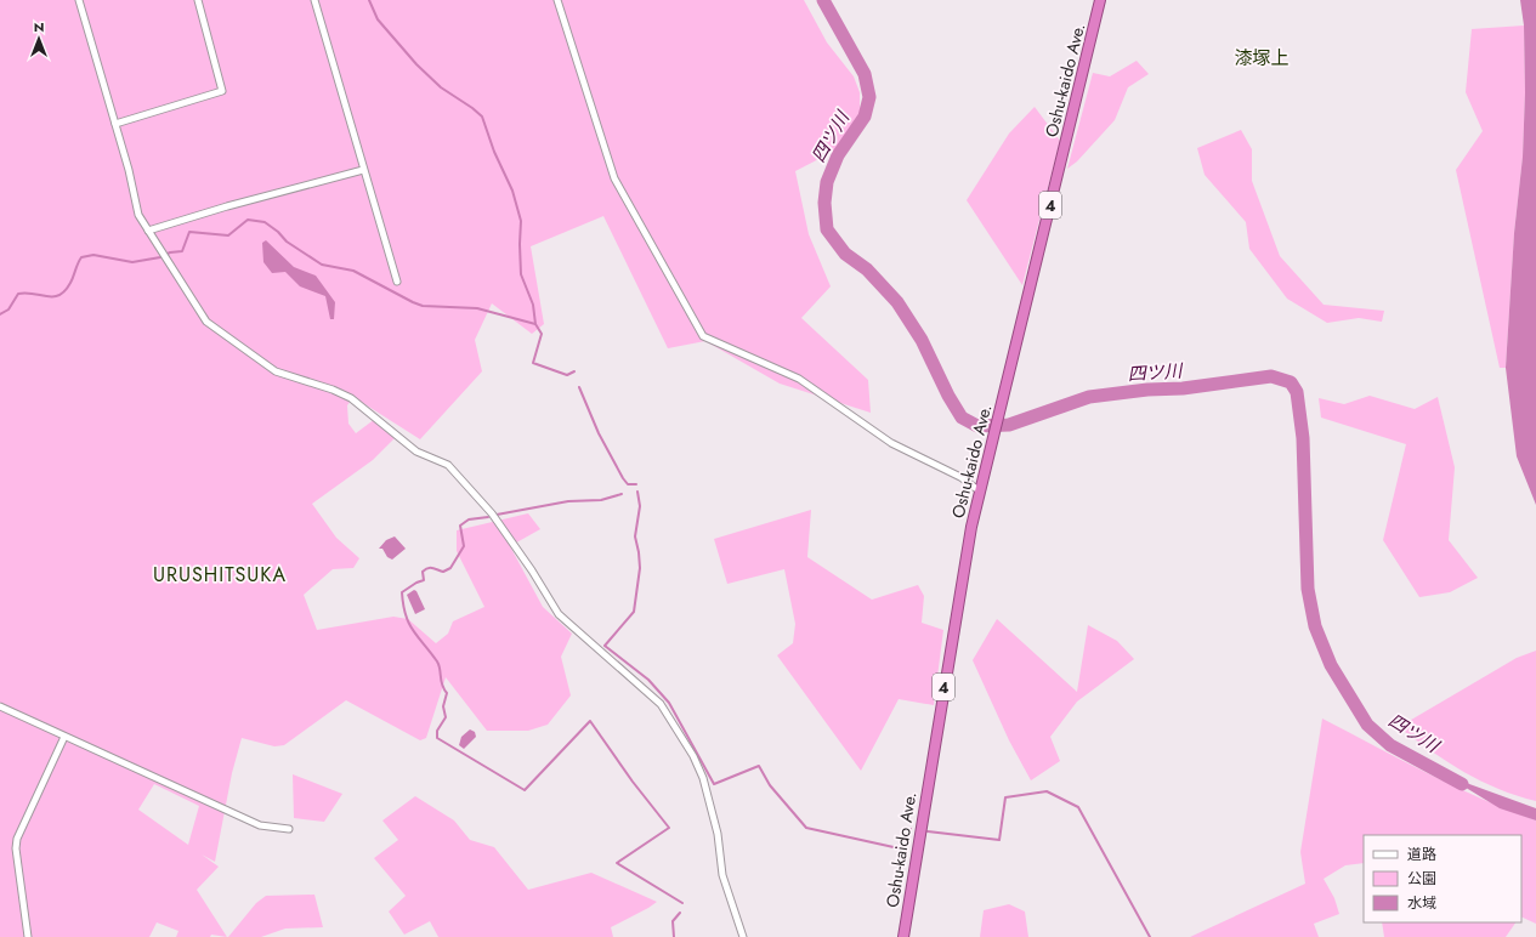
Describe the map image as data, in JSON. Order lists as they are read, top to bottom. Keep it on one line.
{"streets":{"highway":["Oshu-kaido Ave.","4"]},"districts":["漆塚上","URUSHITSUKA"],"water":["四ツ川"],"legend":["道路","公園","水域"],"north":"top"}
